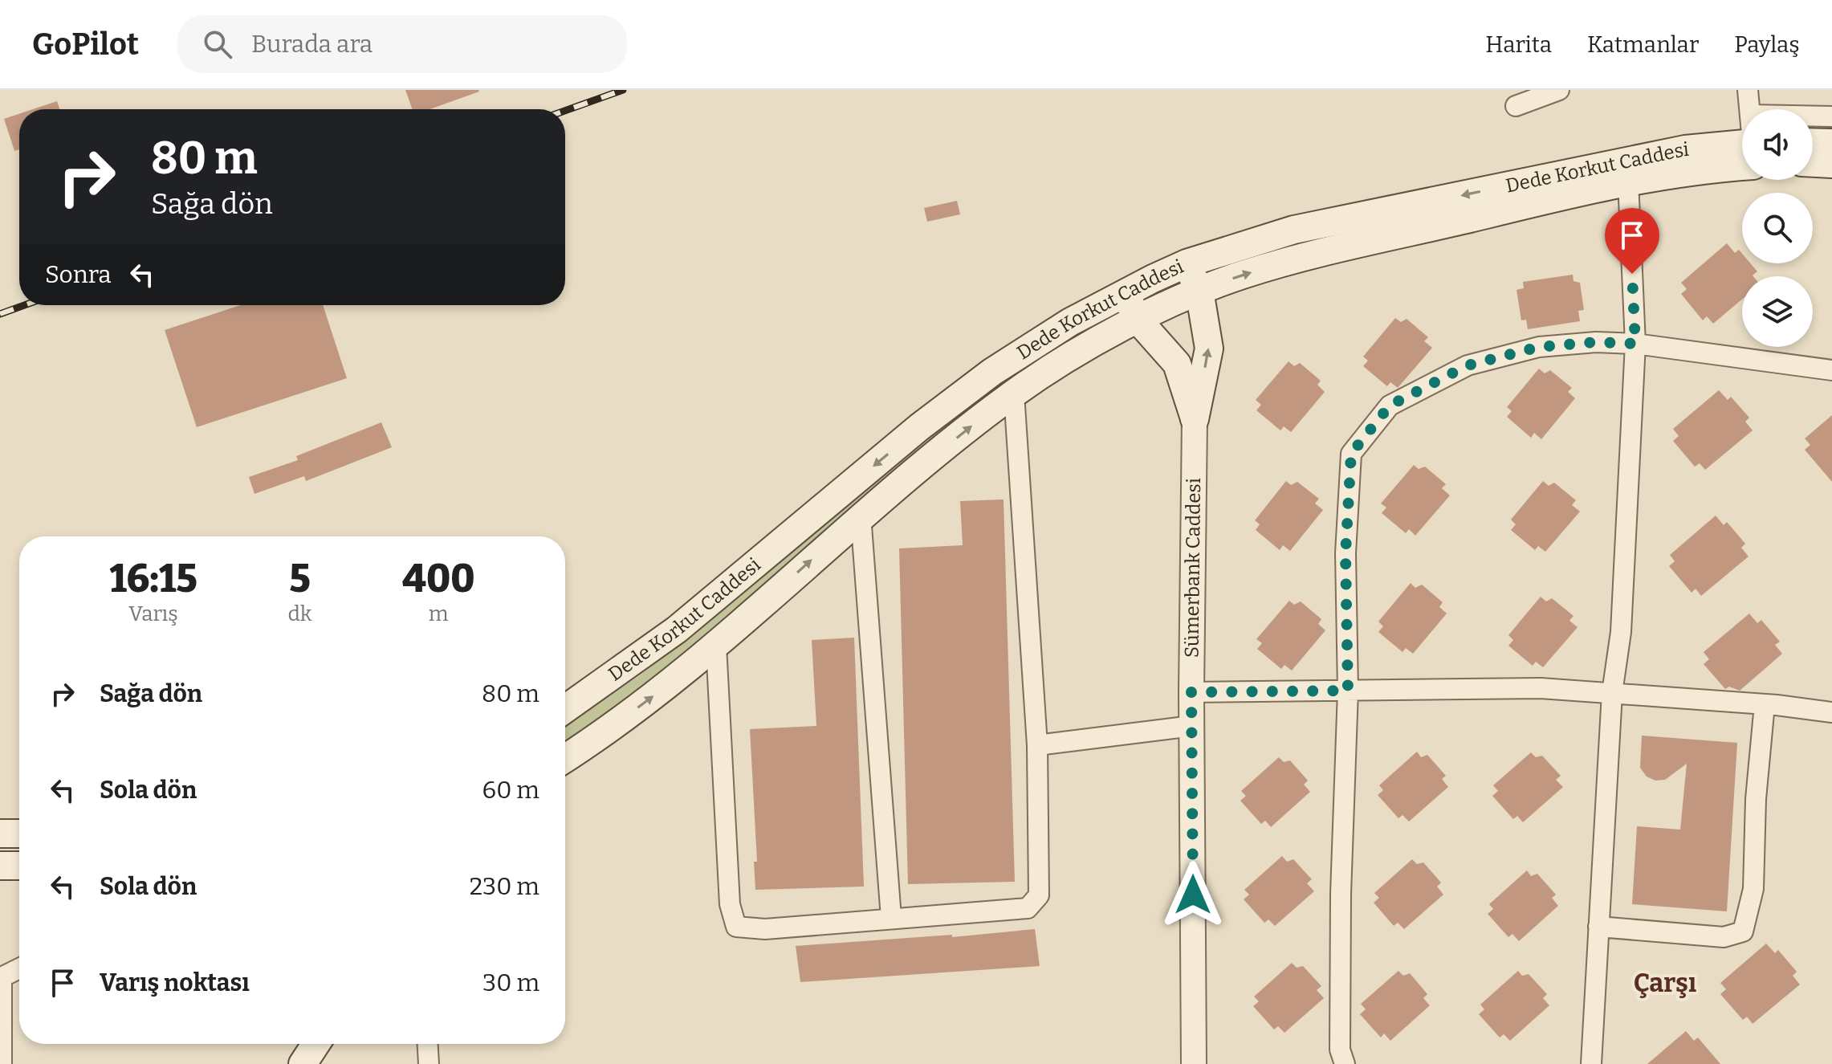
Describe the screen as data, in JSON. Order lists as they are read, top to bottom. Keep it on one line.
{"streets":{"main road":["Dede Korkut Caddesi"],"street":["Sümerbank Caddesi"]},"districts":["Çarşı"],"page":{"header":"GoPilot","search":"Burada ara","nav":["Harita","Katmanlar","Paylaş"],"turn":["80 m","Sağa dön"],"then":"Sonra","eta":["16:15","Varış","5","dk","400","m"],"list":[{"name":"Sağa dön","value":"80 m"},{"name":"Sola dön","value":"60 m"},{"name":"Sola dön","value":"230 m"},{"name":"Varış noktası","value":"30 m"}]}}
